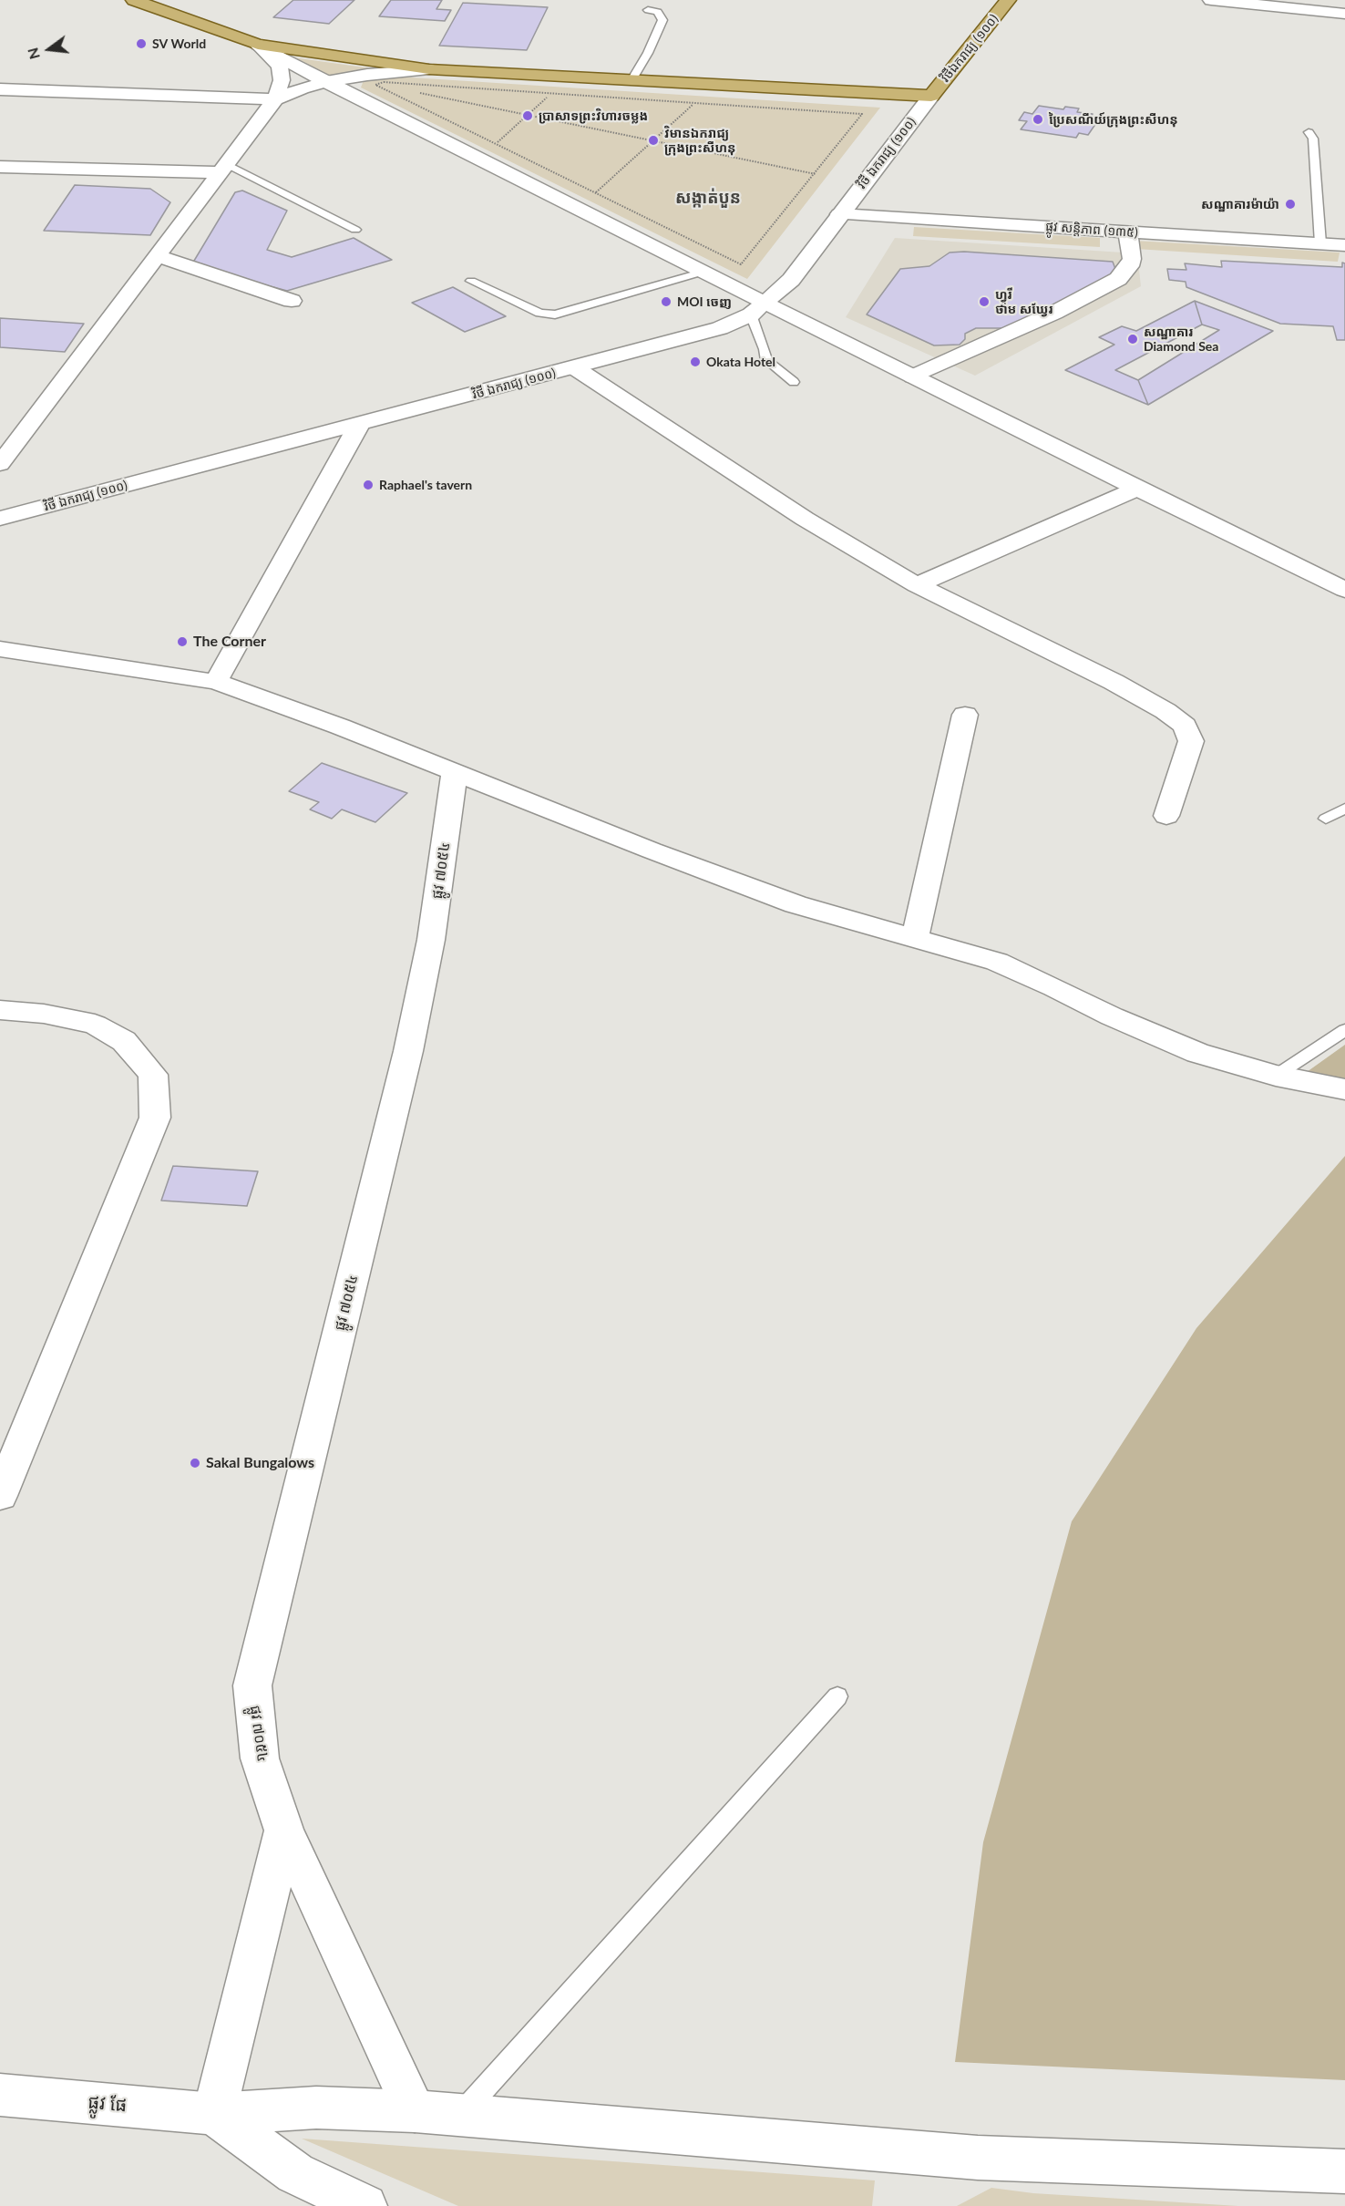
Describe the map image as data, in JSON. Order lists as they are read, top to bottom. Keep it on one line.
{"streets":{"main road":["វិថីឯករាជ្យ (១០០)"],"street":["វិថី ឯករាជ្យ (១០០)","ផ្លូវ សន្តិភាព (១៣៥)","ផ្លូវ ៧០៥៤","ផ្លូវ ផែ"]},"crossings":[["វិថីឯករាជ្យ (១០០)","វិថី ឯករាជ្យ (១០០)"],["វិថី ឯករាជ្យ (១០០)","ផ្លូវ សន្តិភាព (១៣៥)"],["ផ្លូវ ៧០៥៤","ផ្លូវ ផែ"]],"districts":["សង្កាត់បួន"],"places":["SV World","ប្រាសាទព្រះវិហារចម្លង","ប្រៃសណីយ៍ក្រុងព្រះសីហនុ","វិមានឯករាជ្យ ក្រុងព្រះសីហនុ","សណ្ឋាគារម៉ាយ៉ា","MOI ចេញ","ហ្វូរី ថាម សឃ្វែរ","សណ្ឋាគារ Diamond Sea","Okata Hotel","Raphael's tavern","The Corner","Sakal Bungalows"],"north":"left"}
